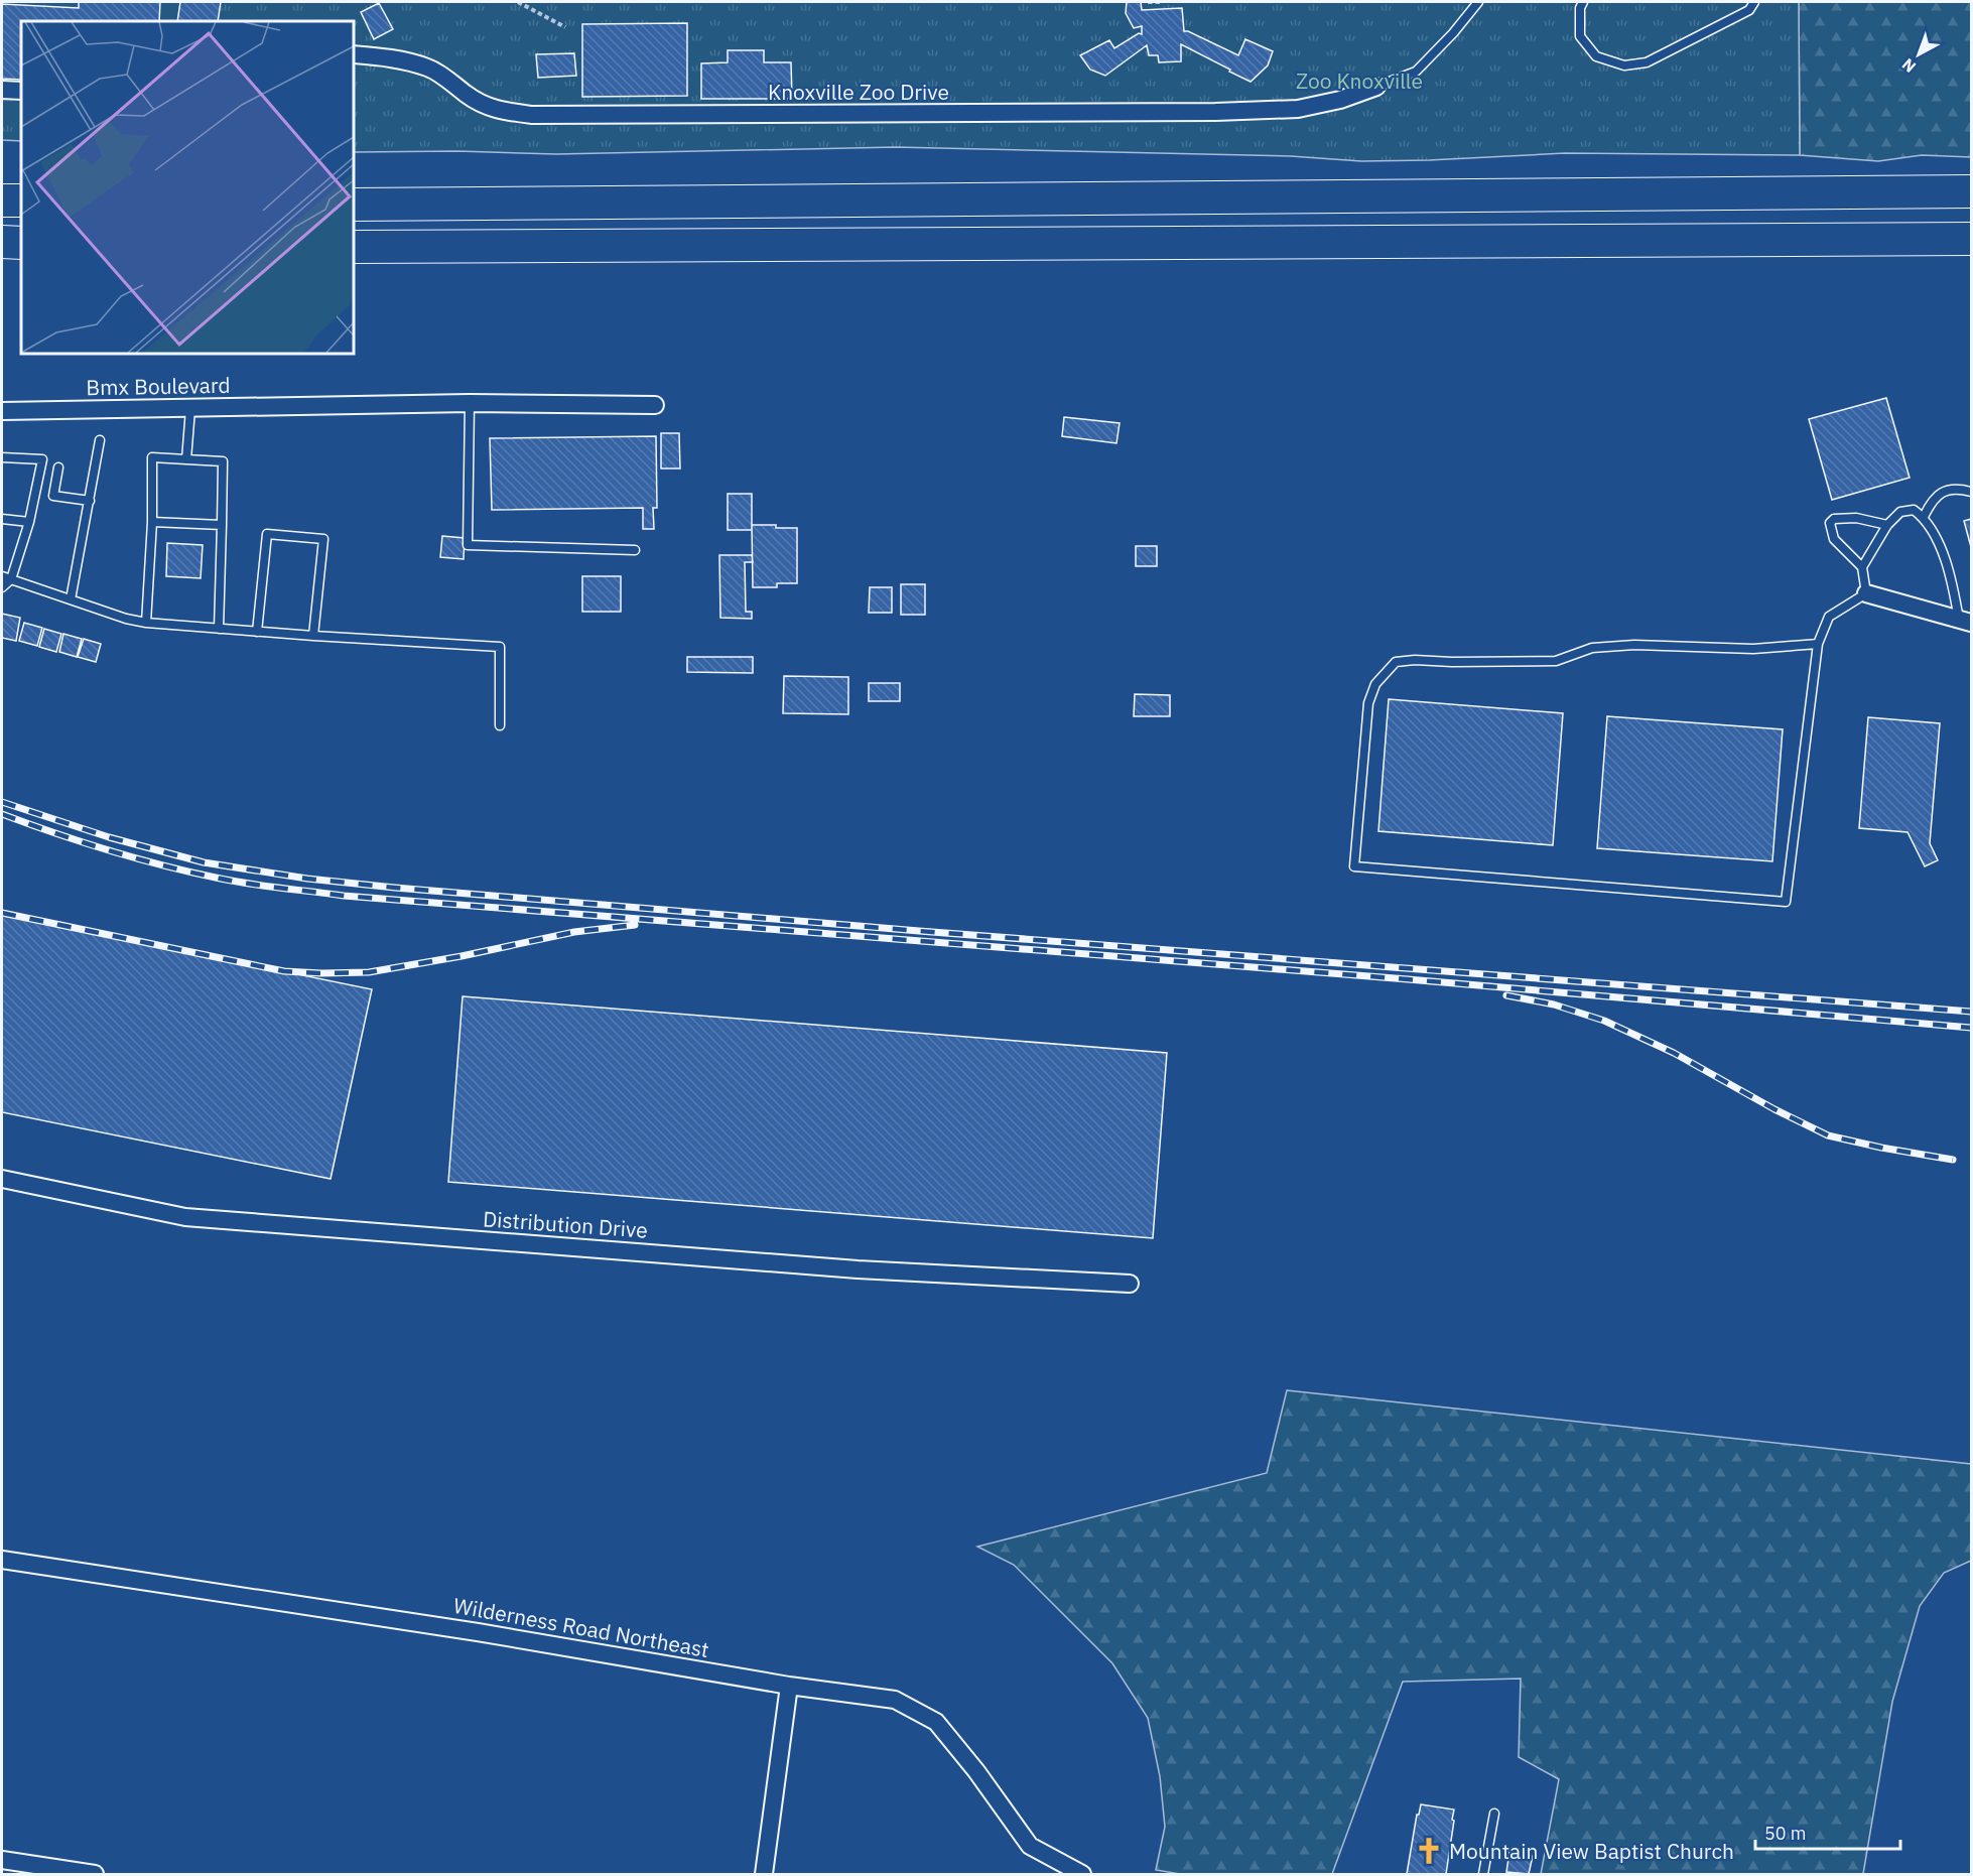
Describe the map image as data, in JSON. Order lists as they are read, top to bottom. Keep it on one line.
{"streets":{"street":["Knoxville Zoo Drive","Bmx Boulevard","Distribution Drive","Wilderness Road Northeast"]},"parks":["Zoo Knoxville"],"places":{"church":["Mountain View Baptist Church"]},"scale_bar":"50 m","north":"bottom left"}
